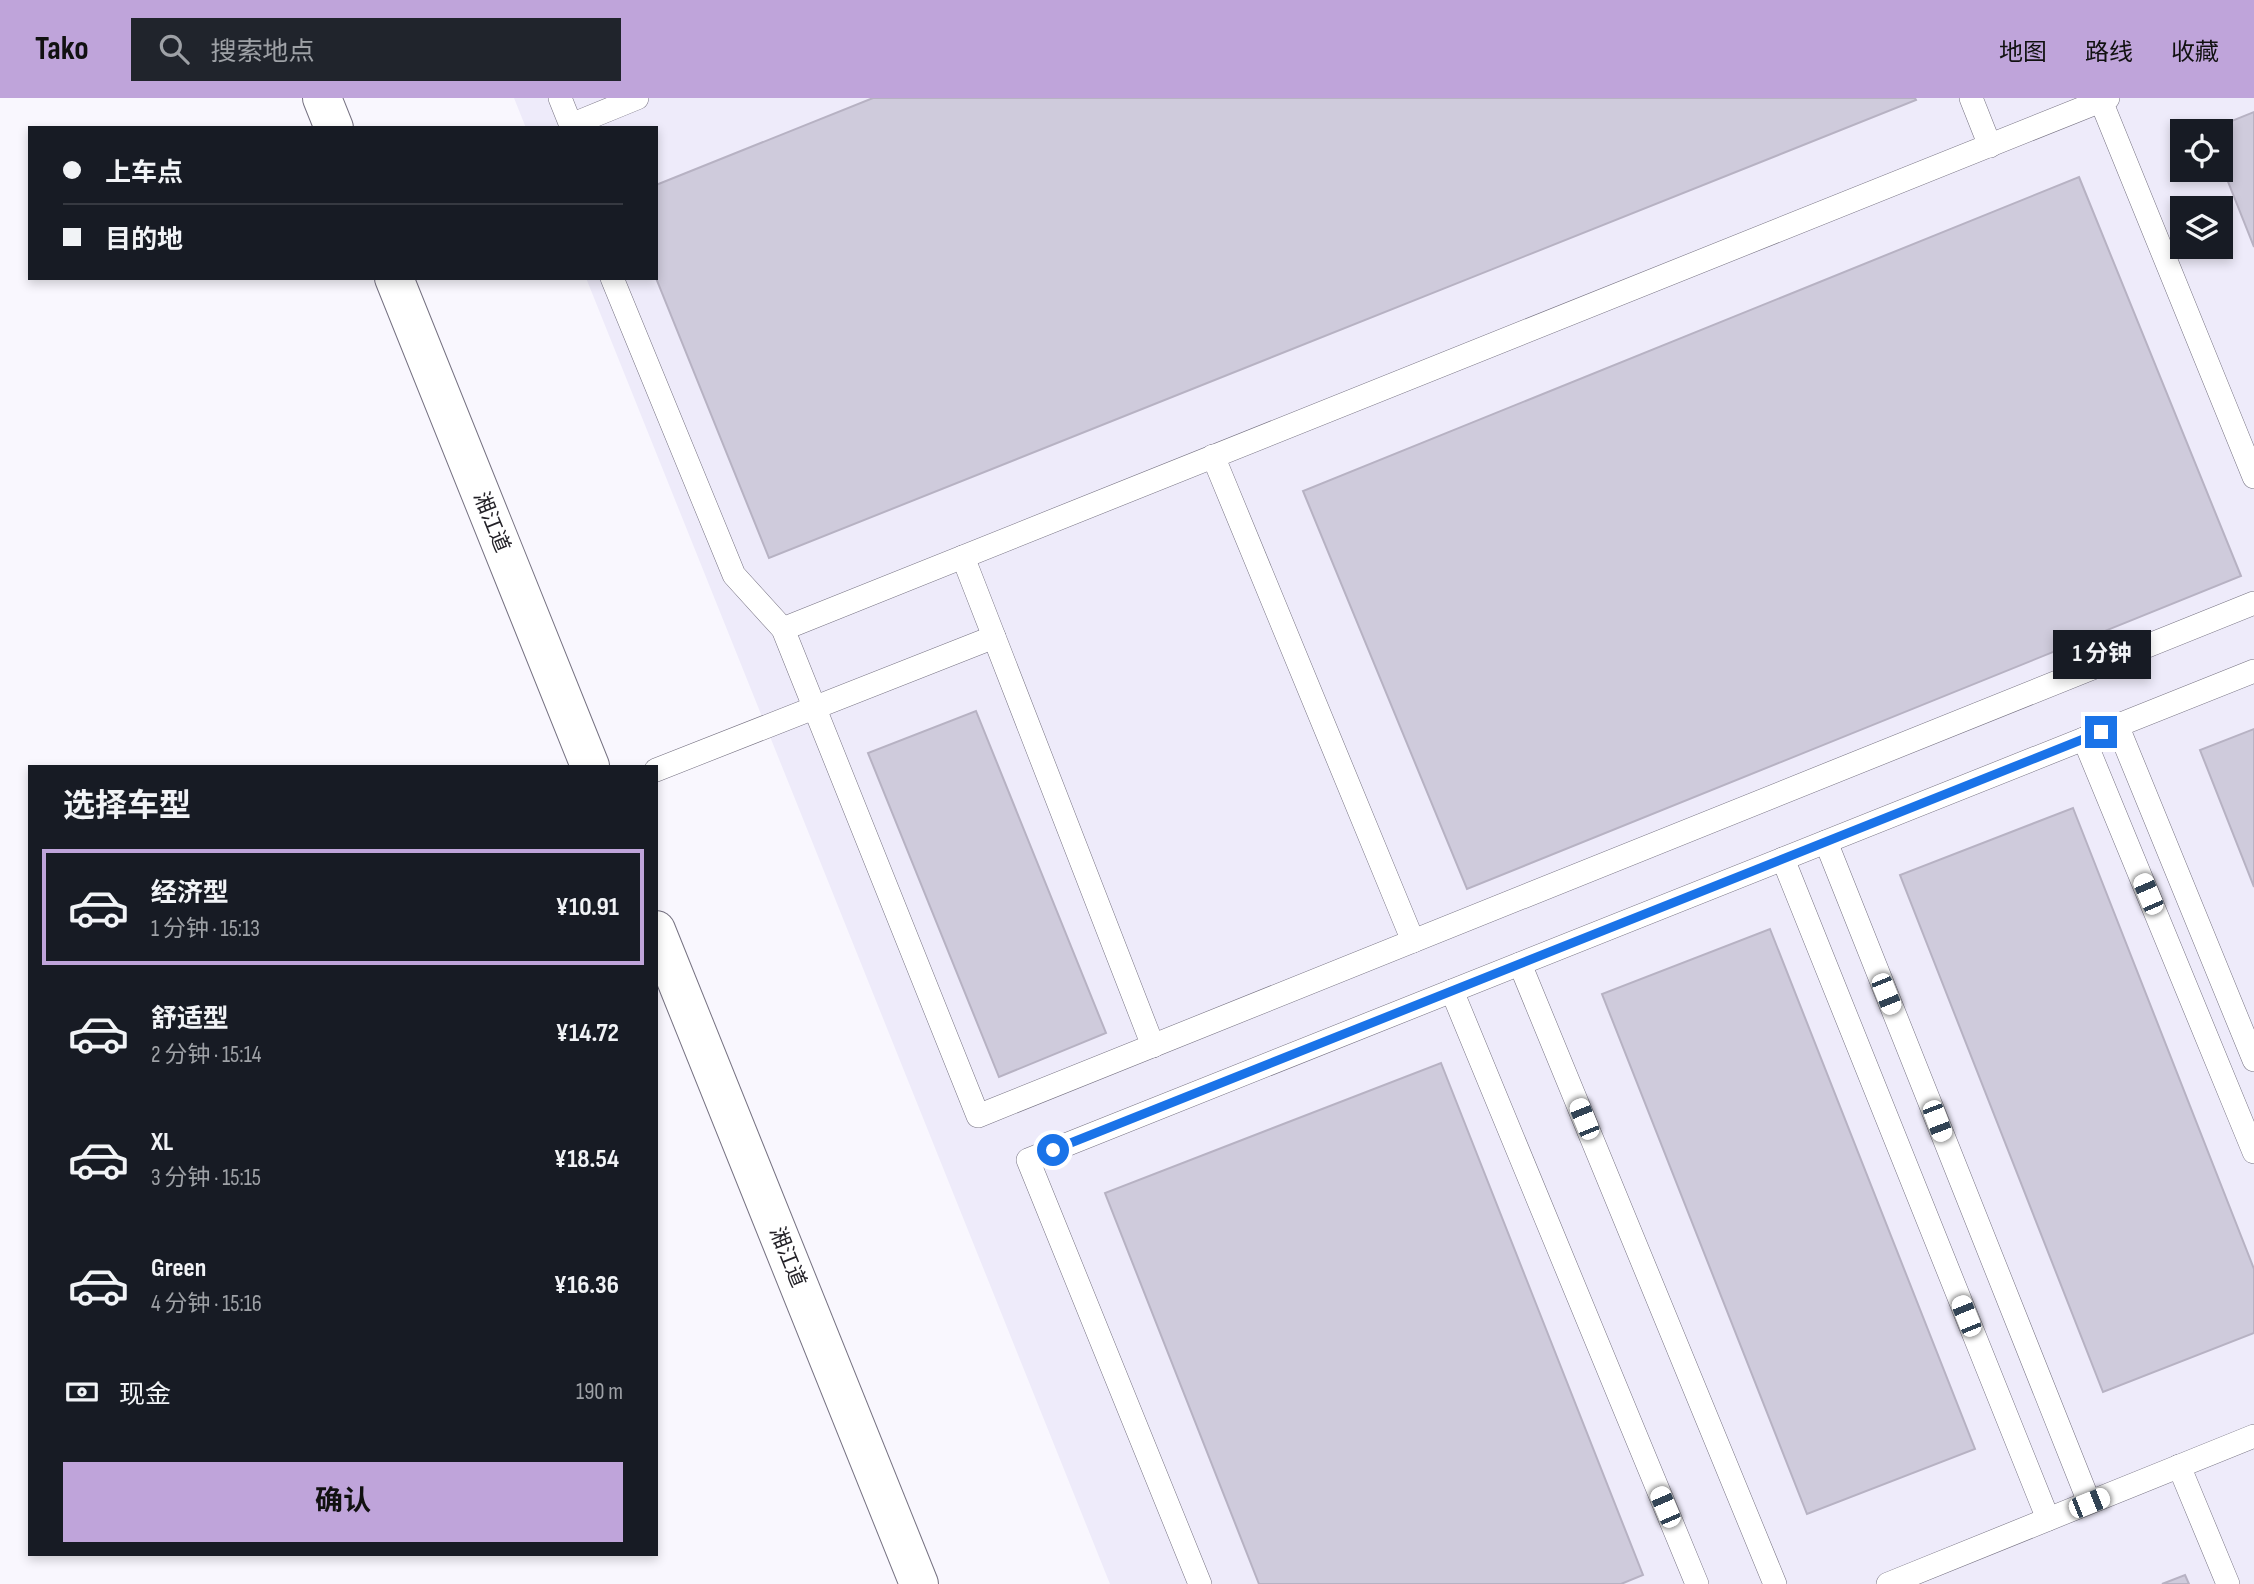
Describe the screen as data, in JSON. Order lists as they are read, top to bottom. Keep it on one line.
{"streets":{"main road":["湘江道"]},"page":{"header":"Tako","search":"搜索地点","nav":["地图","路线","收藏"],"banner":["上车点","目的地"],"bubble":"1 分钟","heading":"选择车型","list":[{"name":"经济型","note":"1 分钟 · 15:13","value":"¥10.91"},{"name":"舒适型","note":"2 分钟 · 15:14","value":"¥14.72"},{"name":"XL","note":"3 分钟 · 15:15","value":"¥18.54"},{"name":"Green","note":"4 分钟 · 15:16","value":"¥16.36"}],"pay":["现金","190 m"],"buttons":"确认"}}
